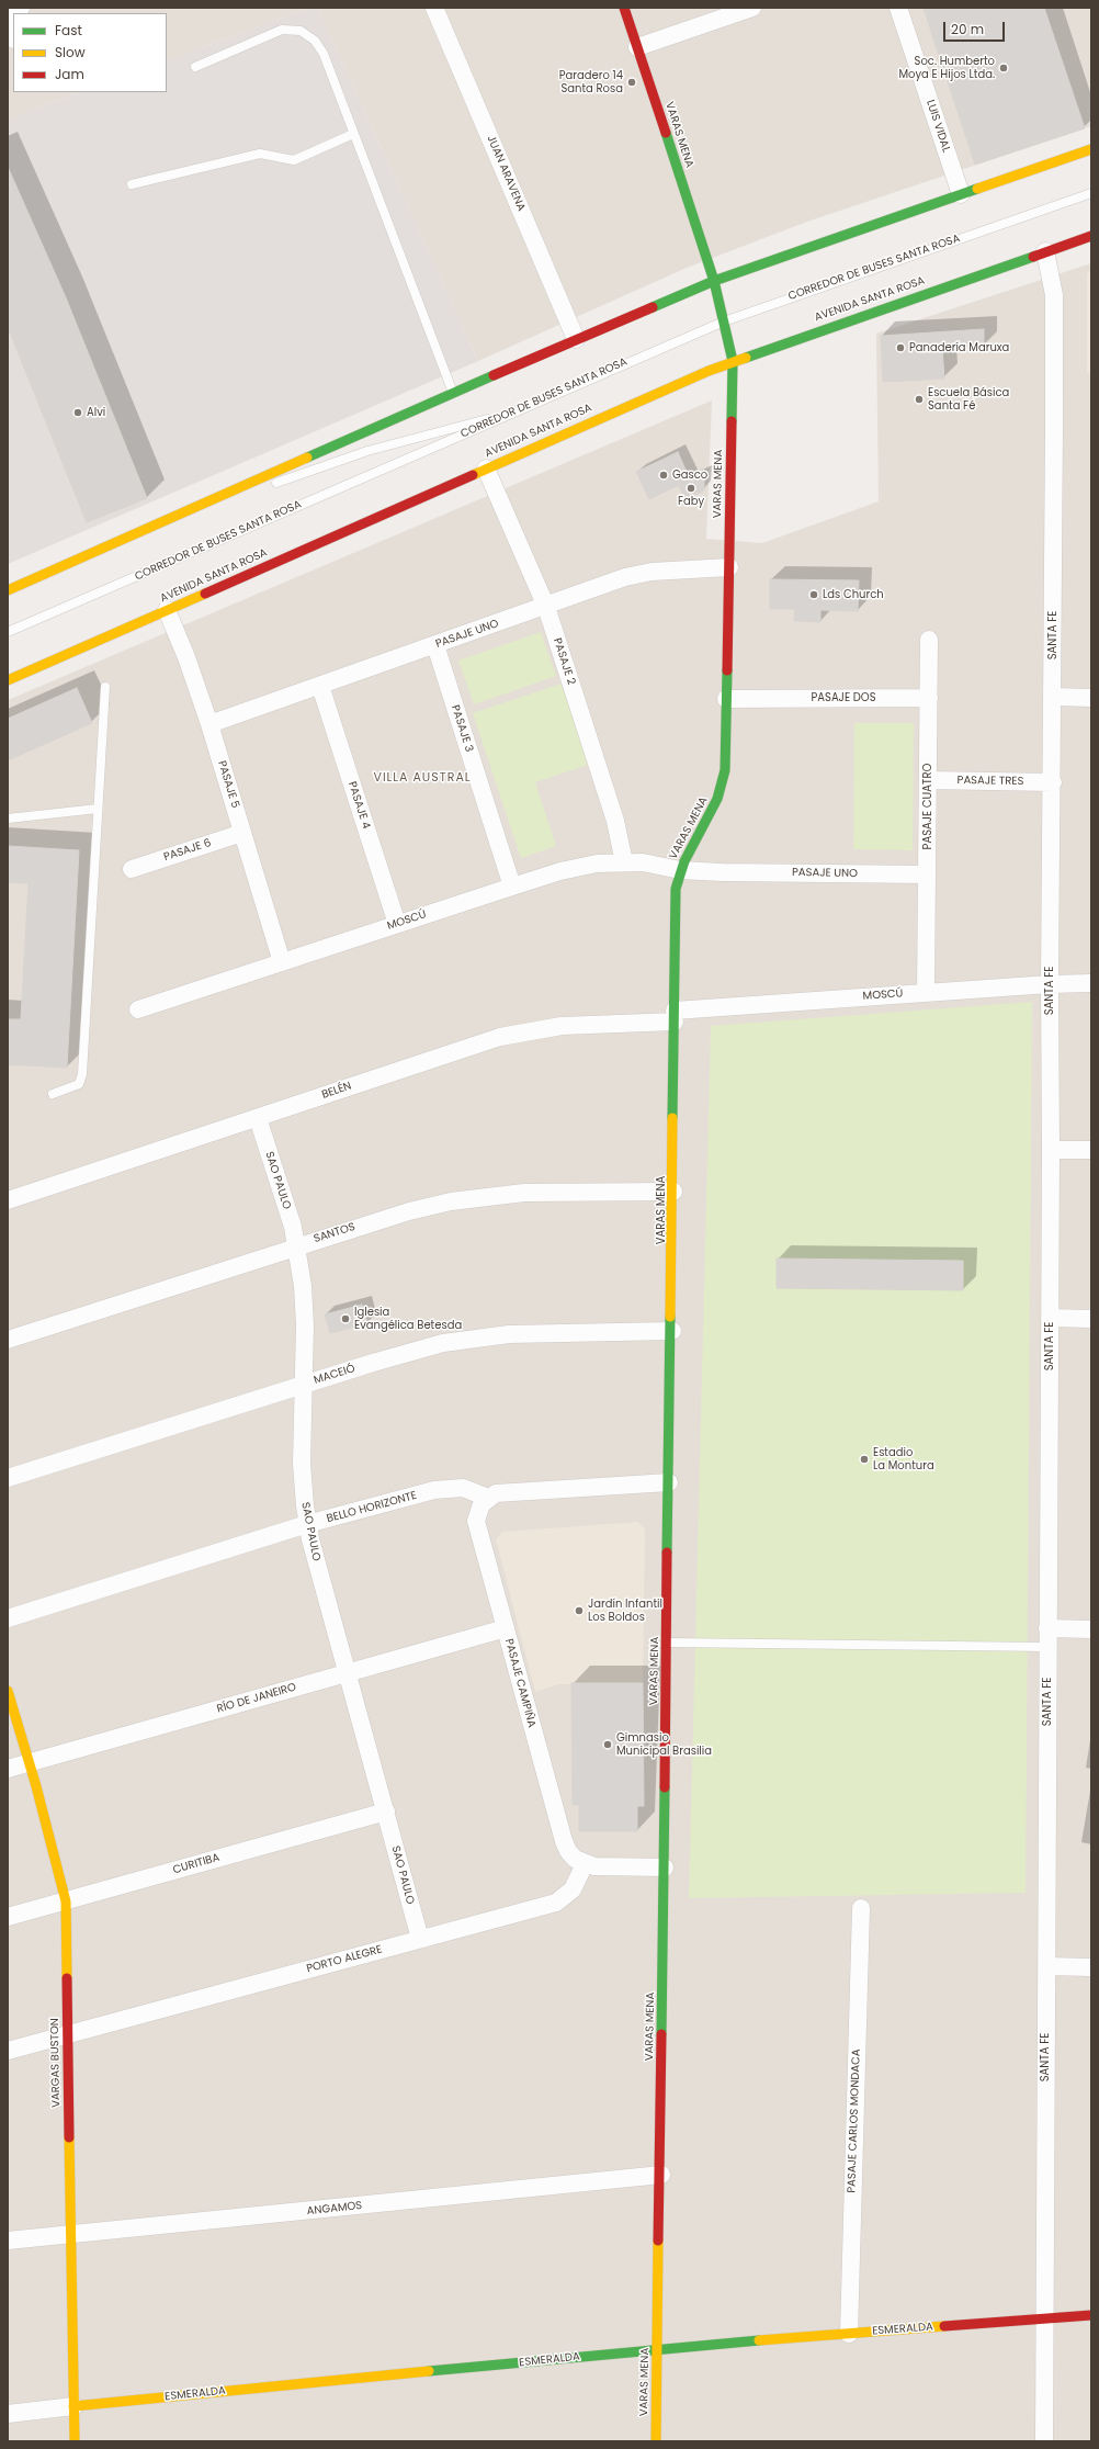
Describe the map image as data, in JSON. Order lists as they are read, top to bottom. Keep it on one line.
{"streets":{"street":["LUIS VIDAL","VARAS MENA","JUAN ARAVENA","AVENIDA SANTA ROSA","PASAJE UNO","SANTA FE","PASAJE 2","PASAJE DOS","PASAJE 3","PASAJE TRES","PASAJE 5","PASAJE 4","PASAJE CUATRO","PASAJE 6","MOSCÚ","BELÉN","SAO PAULO","SANTOS","MACEIÓ","BELLO HORIZONTE","PASAJE CAMPIÑA","RÍO DE JANEIRO","CURITIBA","PORTO ALEGRE","VARGAS BUSTON","PASAJE CARLOS MONDACA","ANGAMOS","ESMERALDA"],"lane":["CORREDOR DE BUSES SANTA ROSA"]},"crossings":[["VARAS MENA","CORREDOR DE BUSES SANTA ROSA"],["VARAS MENA","AVENIDA SANTA ROSA"],["VARAS MENA","PASAJE UNO"],["VARAS MENA","PASAJE DOS"],["VARAS MENA","MOSCÚ"],["VARAS MENA","BELÉN"],["VARAS MENA","SANTOS"],["VARAS MENA","MACEIÓ"],["VARAS MENA","ANGAMOS"],["VARAS MENA","ESMERALDA"],["AVENIDA SANTA ROSA","SANTA FE"],["AVENIDA SANTA ROSA","PASAJE 2"],["AVENIDA SANTA ROSA","PASAJE 5"],["PASAJE UNO","PASAJE 2"],["PASAJE UNO","PASAJE 3"],["PASAJE UNO","PASAJE 5"],["PASAJE UNO","PASAJE 4"],["PASAJE UNO","PASAJE CUATRO"],["PASAJE UNO","MOSCÚ"],["SANTA FE","PASAJE TRES"],["SANTA FE","MOSCÚ"],["SANTA FE","ESMERALDA"],["PASAJE 2","MOSCÚ"],["PASAJE DOS","PASAJE CUATRO"],["PASAJE 3","MOSCÚ"],["PASAJE TRES","PASAJE CUATRO"],["PASAJE 5","PASAJE 6"],["PASAJE 5","MOSCÚ"],["PASAJE 4","MOSCÚ"],["PASAJE CUATRO","MOSCÚ"],["MOSCÚ","BELÉN"],["BELÉN","SAO PAULO"],["SAO PAULO","SANTOS"],["SAO PAULO","MACEIÓ"],["SAO PAULO","BELLO HORIZONTE"],["SAO PAULO","RÍO DE JANEIRO"],["SAO PAULO","CURITIBA"],["SAO PAULO","PORTO ALEGRE"],["BELLO HORIZONTE","PASAJE CAMPIÑA"],["PASAJE CAMPIÑA","RÍO DE JANEIRO"],["PASAJE CAMPIÑA","PORTO ALEGRE"],["RÍO DE JANEIRO","VARGAS BUSTON"],["CURITIBA","VARGAS BUSTON"],["PORTO ALEGRE","VARGAS BUSTON"],["VARGAS BUSTON","ANGAMOS"],["VARGAS BUSTON","ESMERALDA"],["PASAJE CARLOS MONDACA","ESMERALDA"]],"districts":["VILLA AUSTRAL"],"places":["Soc. Humberto Moya E Hijos Ltda.","Paradero 14 Santa Rosa","Panadería Maruxa","Escuela Básica Santa Fé","Alvi","Gasco","Faby","Lds Church","Iglesia Evangélica Betesda","Estadio La Montura","Jardín Infantil Los Boldos","Gimnasio Municipal Brasilia"],"legend":["Fast","Slow","Jam"],"scale_bar":"20 m"}
